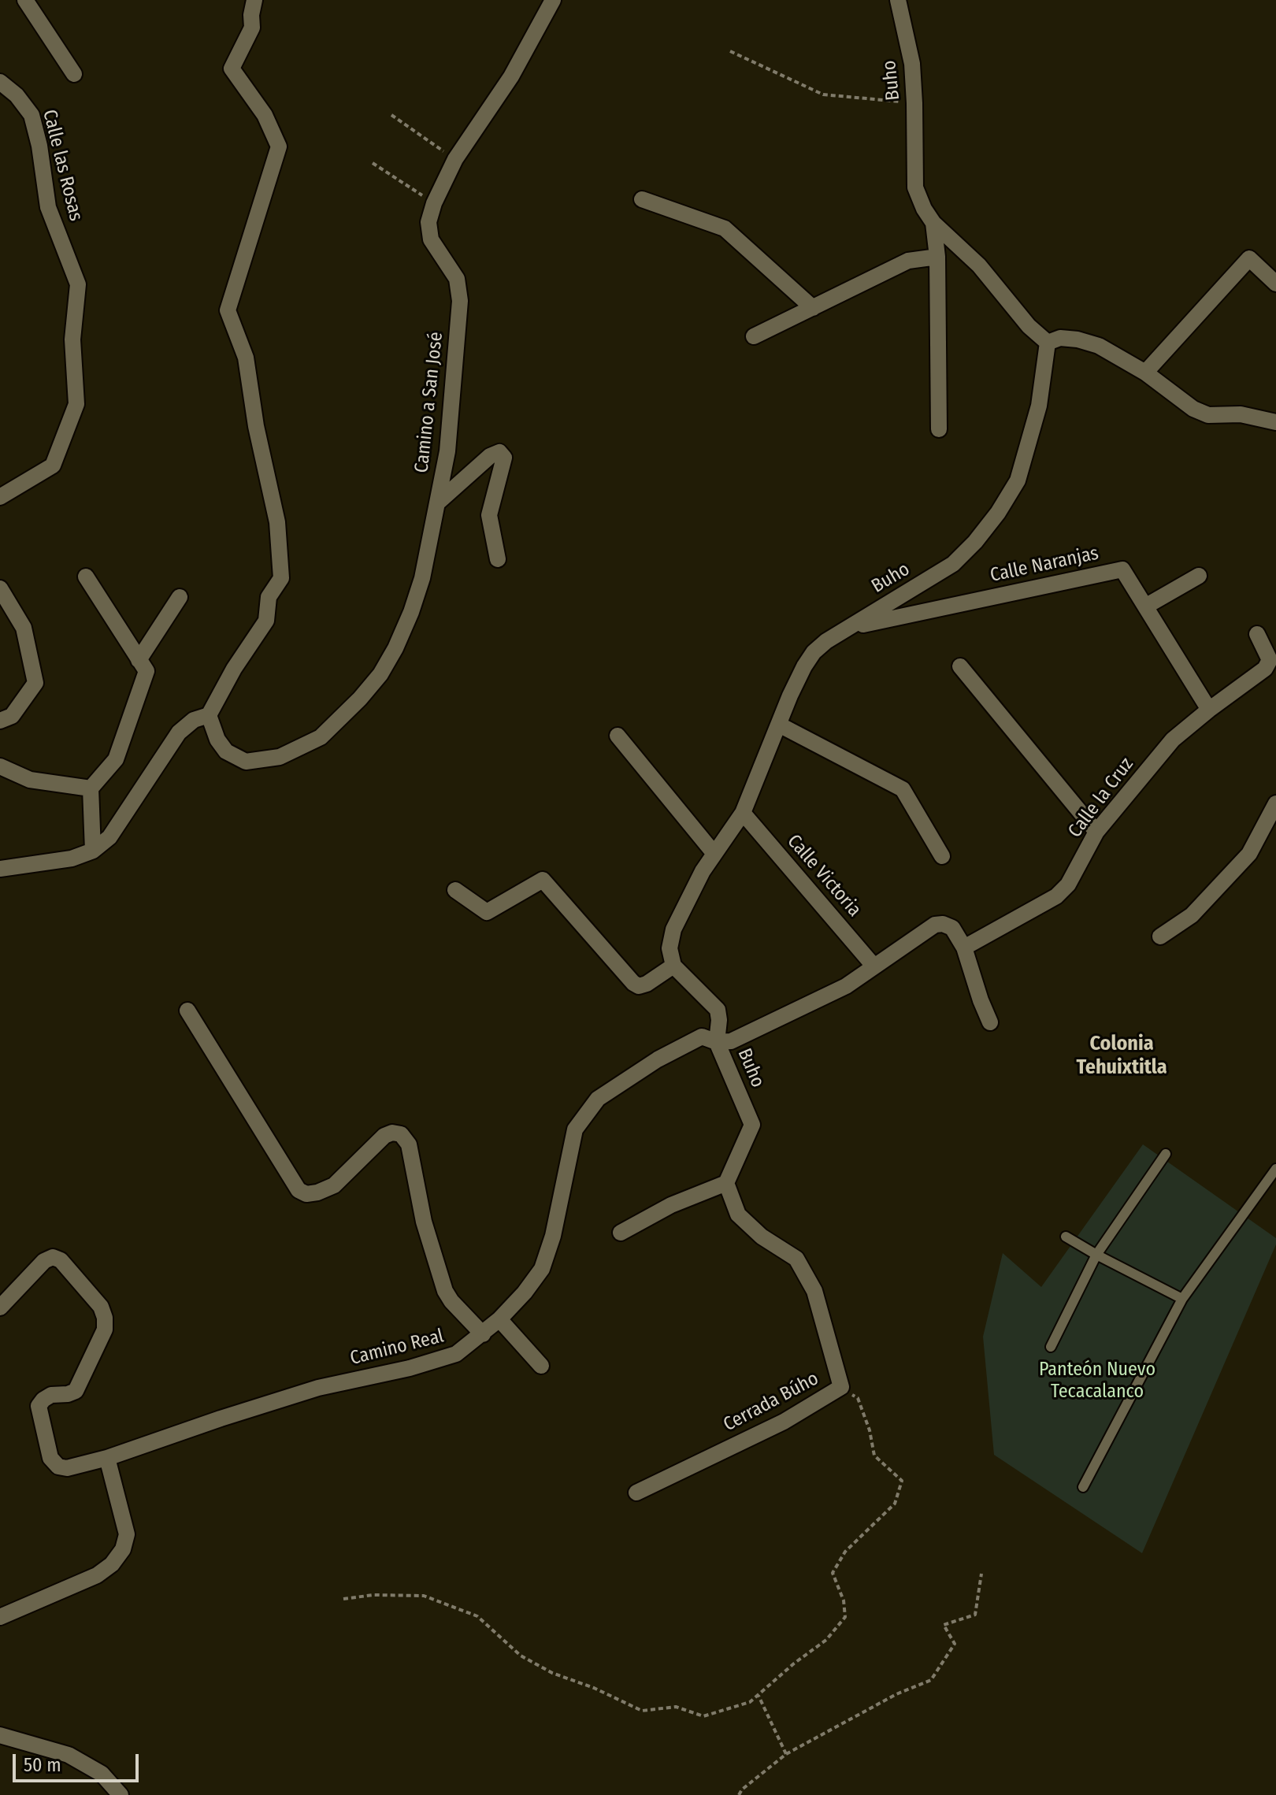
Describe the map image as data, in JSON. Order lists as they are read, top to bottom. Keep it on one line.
{"streets":{"street":["Buho","Calle las Rosas","Camino a San José","Calle Naranjas","Calle la Cruz","Calle Victoria","Camino Real","Cerrada Búho"]},"crossings":[["Buho","Calle Naranjas"],["Buho","Calle Victoria"],["Buho","Camino Real"],["Buho","Cerrada Búho"],["Calle Naranjas","Calle la Cruz"]],"districts":["Colonia Tehuixtitla"],"parks":["Panteón Nuevo Tecacalanco"],"scale_bar":"50 m"}
